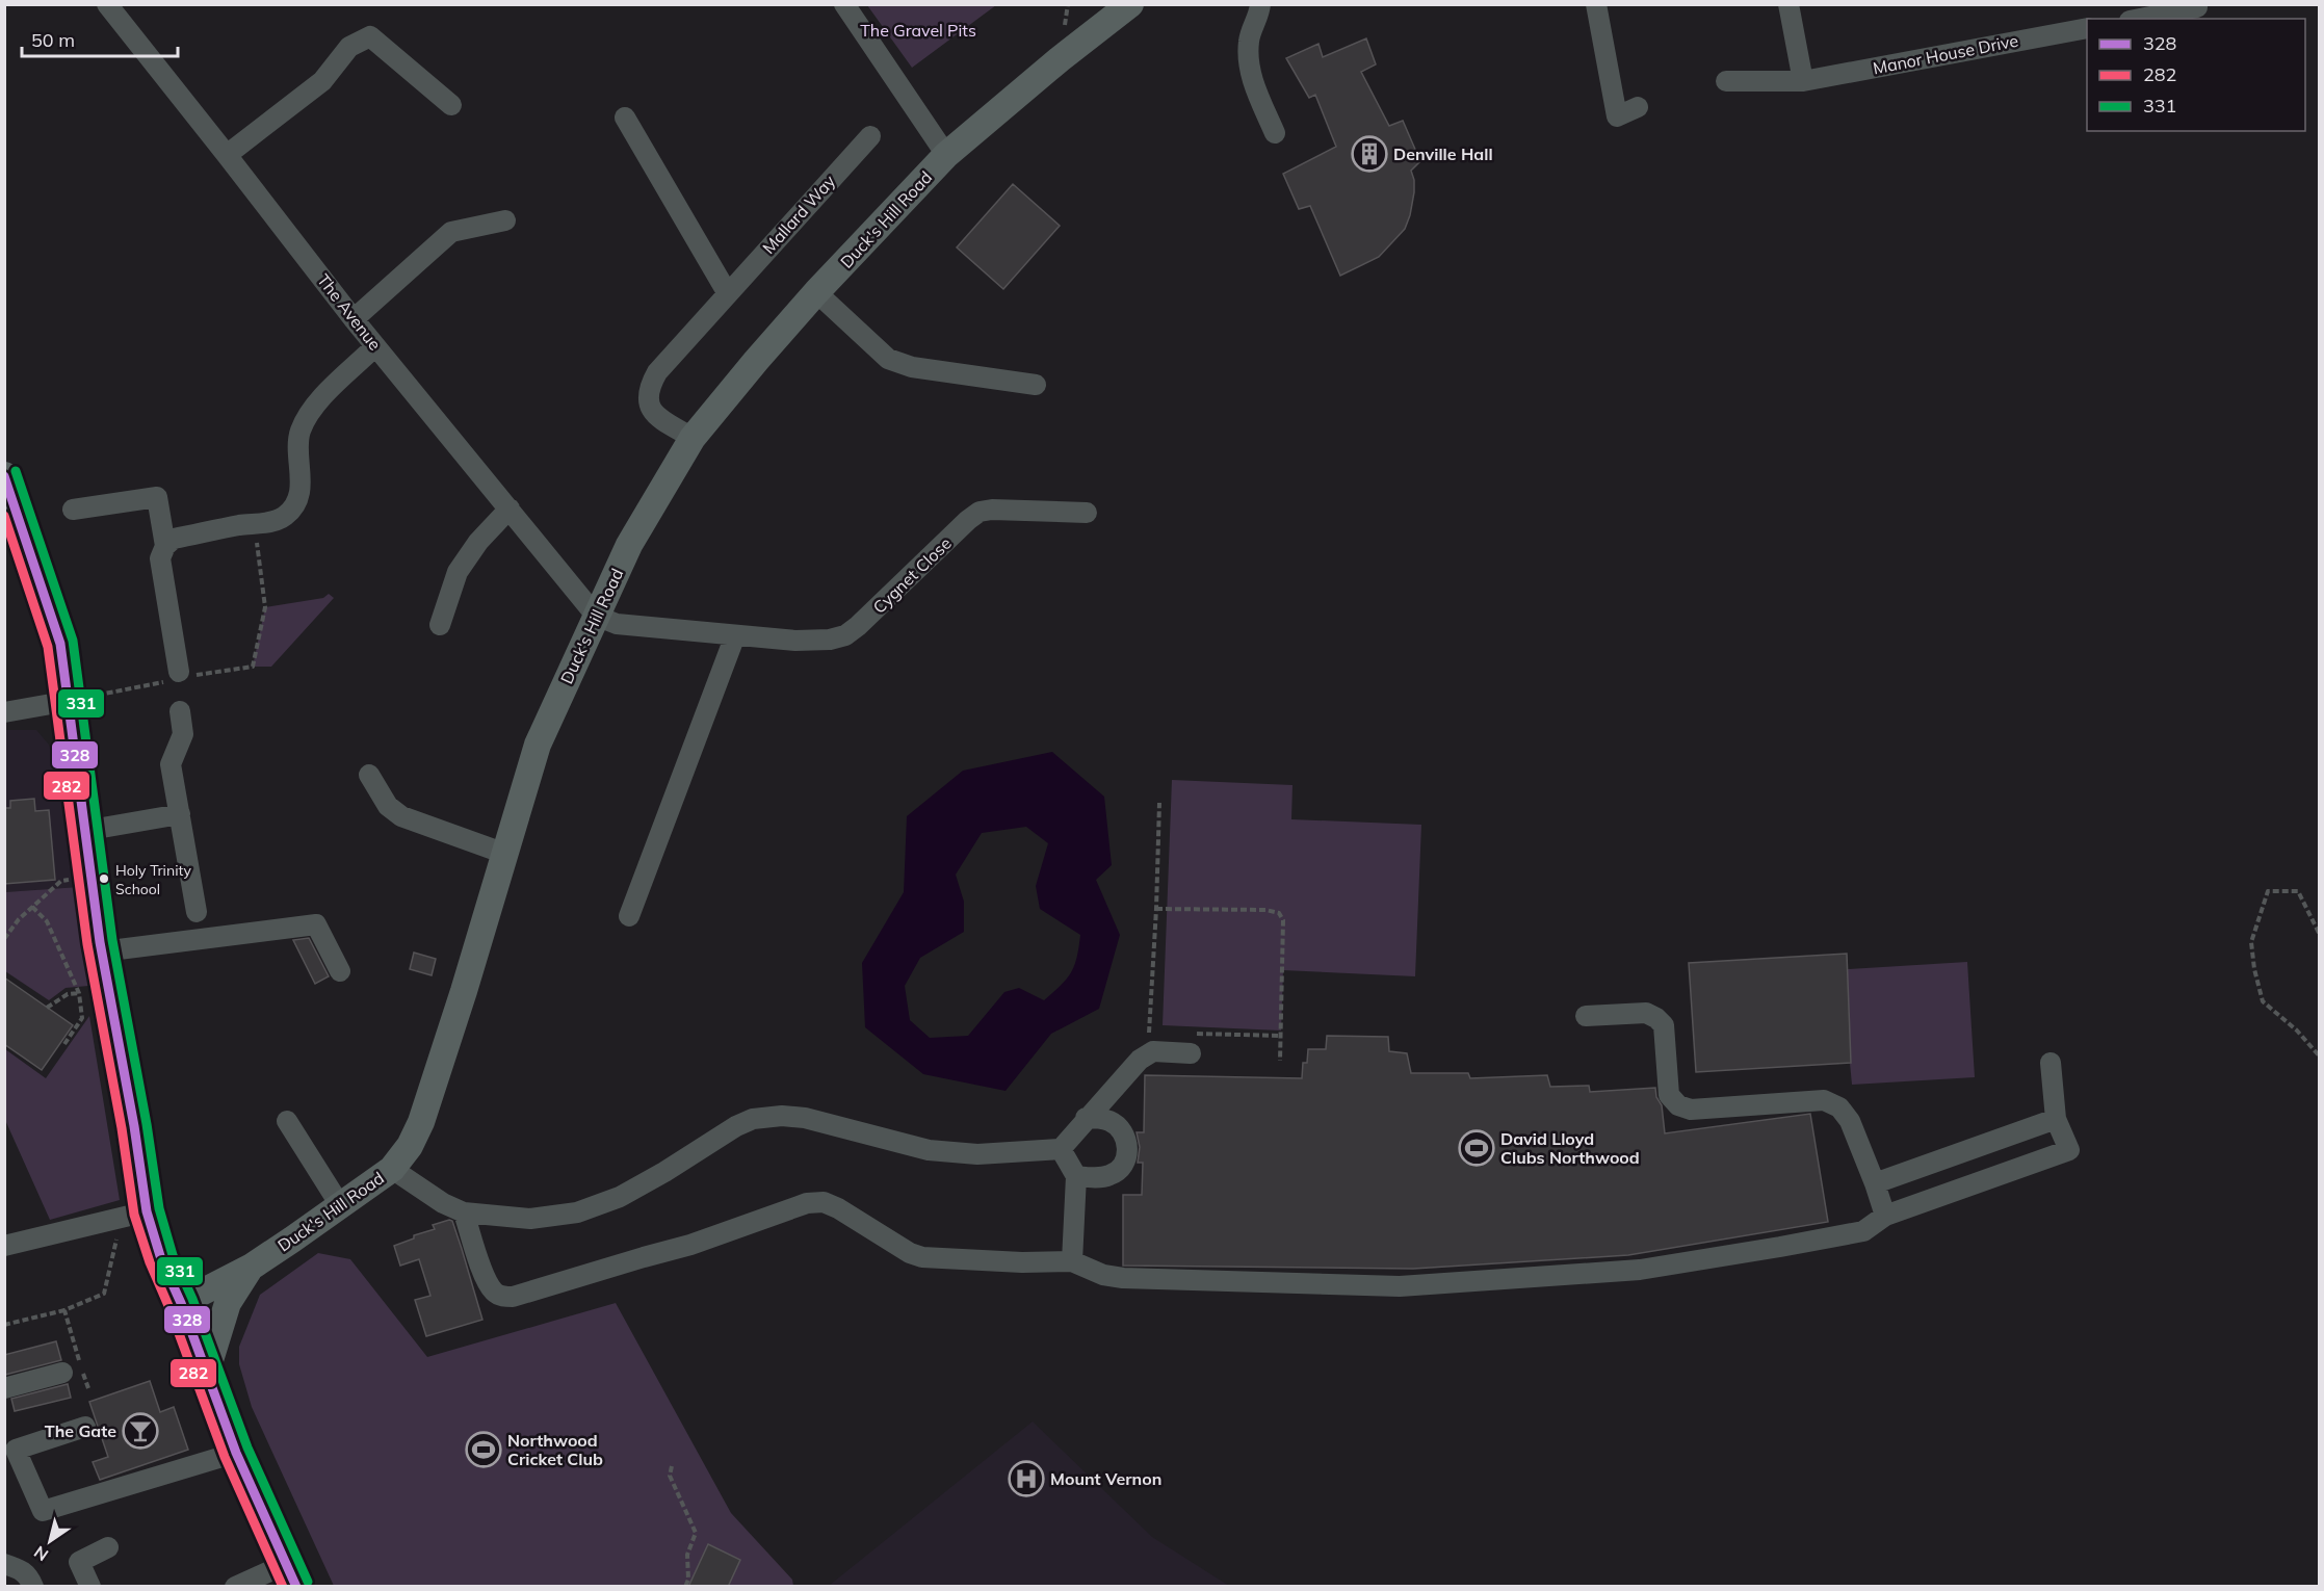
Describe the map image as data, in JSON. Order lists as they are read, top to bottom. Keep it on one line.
{"streets":{"main road":["Duck's Hill Road"],"street":["Manor House Drive","Mallard Way","The Avenue","Cygnet Close"]},"crossings":[["Mallard Way","Duck's Hill Road"],["Duck's Hill Road","The Avenue"],["Duck's Hill Road","Cygnet Close"],["The Avenue","Cygnet Close"]],"parks":["The Gravel Pits"],"places":{"building":["Denville Hall"],"other":["Holy Trinity School"],"sports":["David Lloyd Clubs Northwood","Northwood Cricket Club"],"bar":["The Gate"],"hospital":["Mount Vernon"]},"lines":["transit line 331","transit line 328","transit line 282"],"legend":["328","282","331"],"scale_bar":"50 m","north":"bottom left"}
